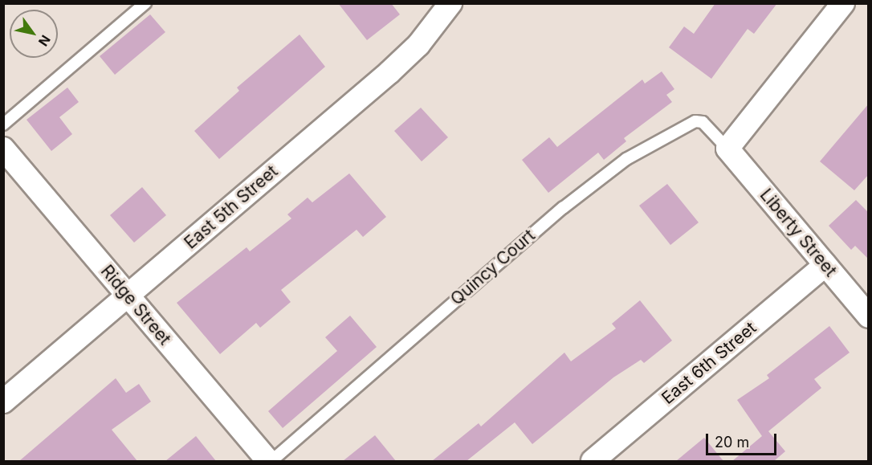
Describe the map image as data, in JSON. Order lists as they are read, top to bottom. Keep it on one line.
{"streets":{"street":["East 5th Street","Liberty Street","Ridge Street","East 6th Street"],"lane":["Quincy Court"]},"crossings":[["East 5th Street","Ridge Street"],["Liberty Street","Quincy Court"],["Liberty Street","East 6th Street"],["Quincy Court","Ridge Street"]],"scale_bar":"20 m","north":"bottom right"}
